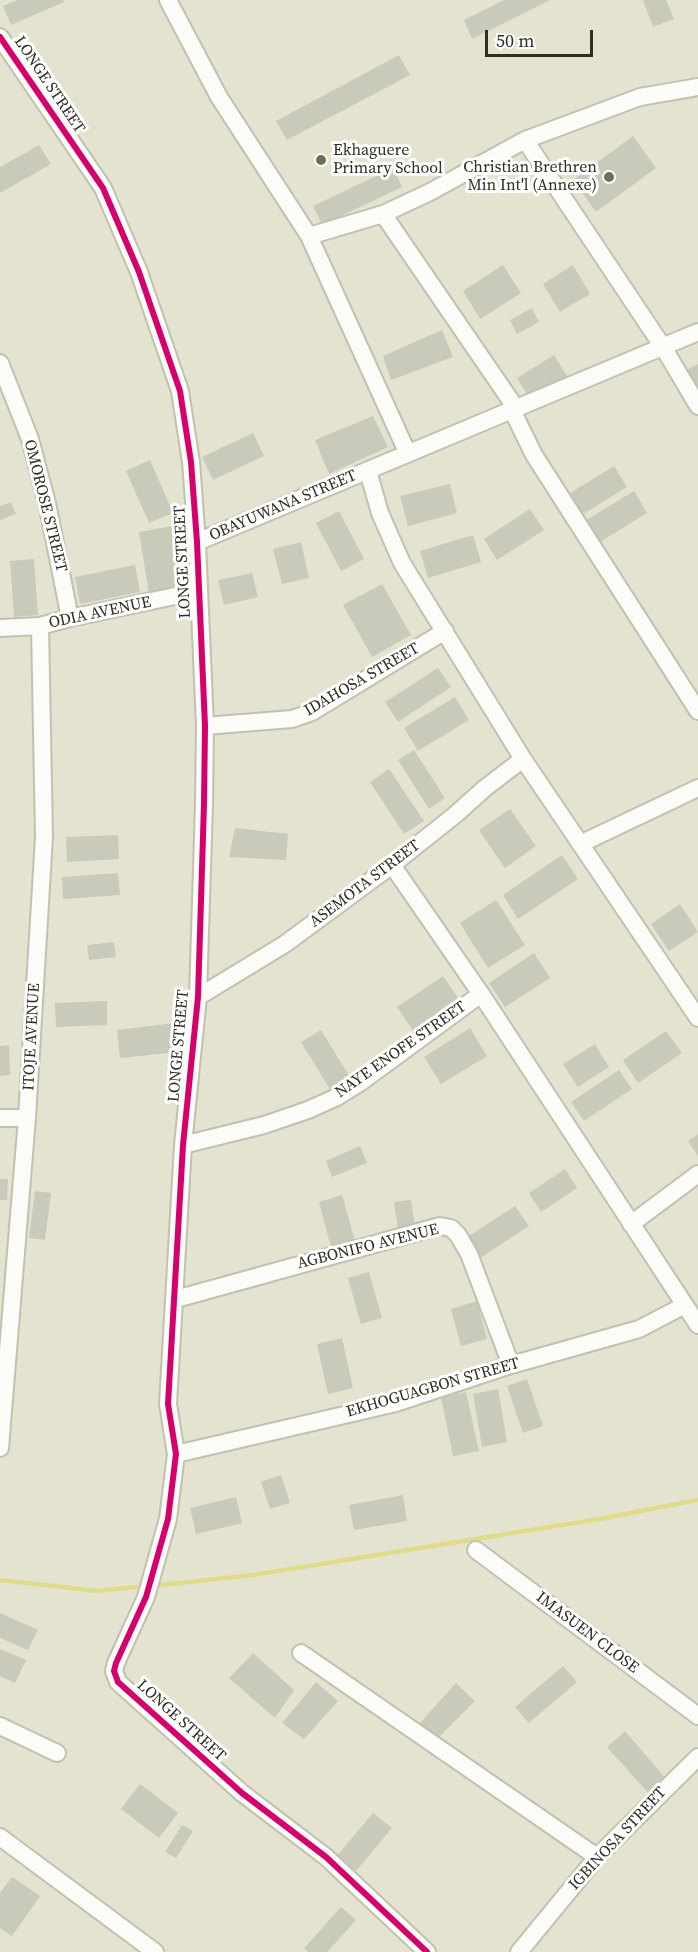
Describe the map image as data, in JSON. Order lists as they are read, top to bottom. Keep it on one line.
{"streets":{"street":["LONGE STREET","OMOROSE STREET","OBAYUWANA STREET","ODIA AVENUE","IDAHOSA STREET","ASEMOTA STREET","ITOJE AVENUE","NAYE ENOFE STREET","AGBONIFO AVENUE","EKHOGUAGBON STREET","IMASUEN CLOSE","IGBINOSA STREET"]},"crossings":[["LONGE STREET","OBAYUWANA STREET"],["LONGE STREET","ODIA AVENUE"],["LONGE STREET","IDAHOSA STREET"],["LONGE STREET","ASEMOTA STREET"],["LONGE STREET","NAYE ENOFE STREET"],["LONGE STREET","AGBONIFO AVENUE"],["LONGE STREET","EKHOGUAGBON STREET"],["OMOROSE STREET","ODIA AVENUE"],["ODIA AVENUE","ITOJE AVENUE"],["AGBONIFO AVENUE","EKHOGUAGBON STREET"]],"places":["Ekhaguere Primary School","Christian Brethren Min Int'l (Annexe)"],"scale_bar":"50 m"}
